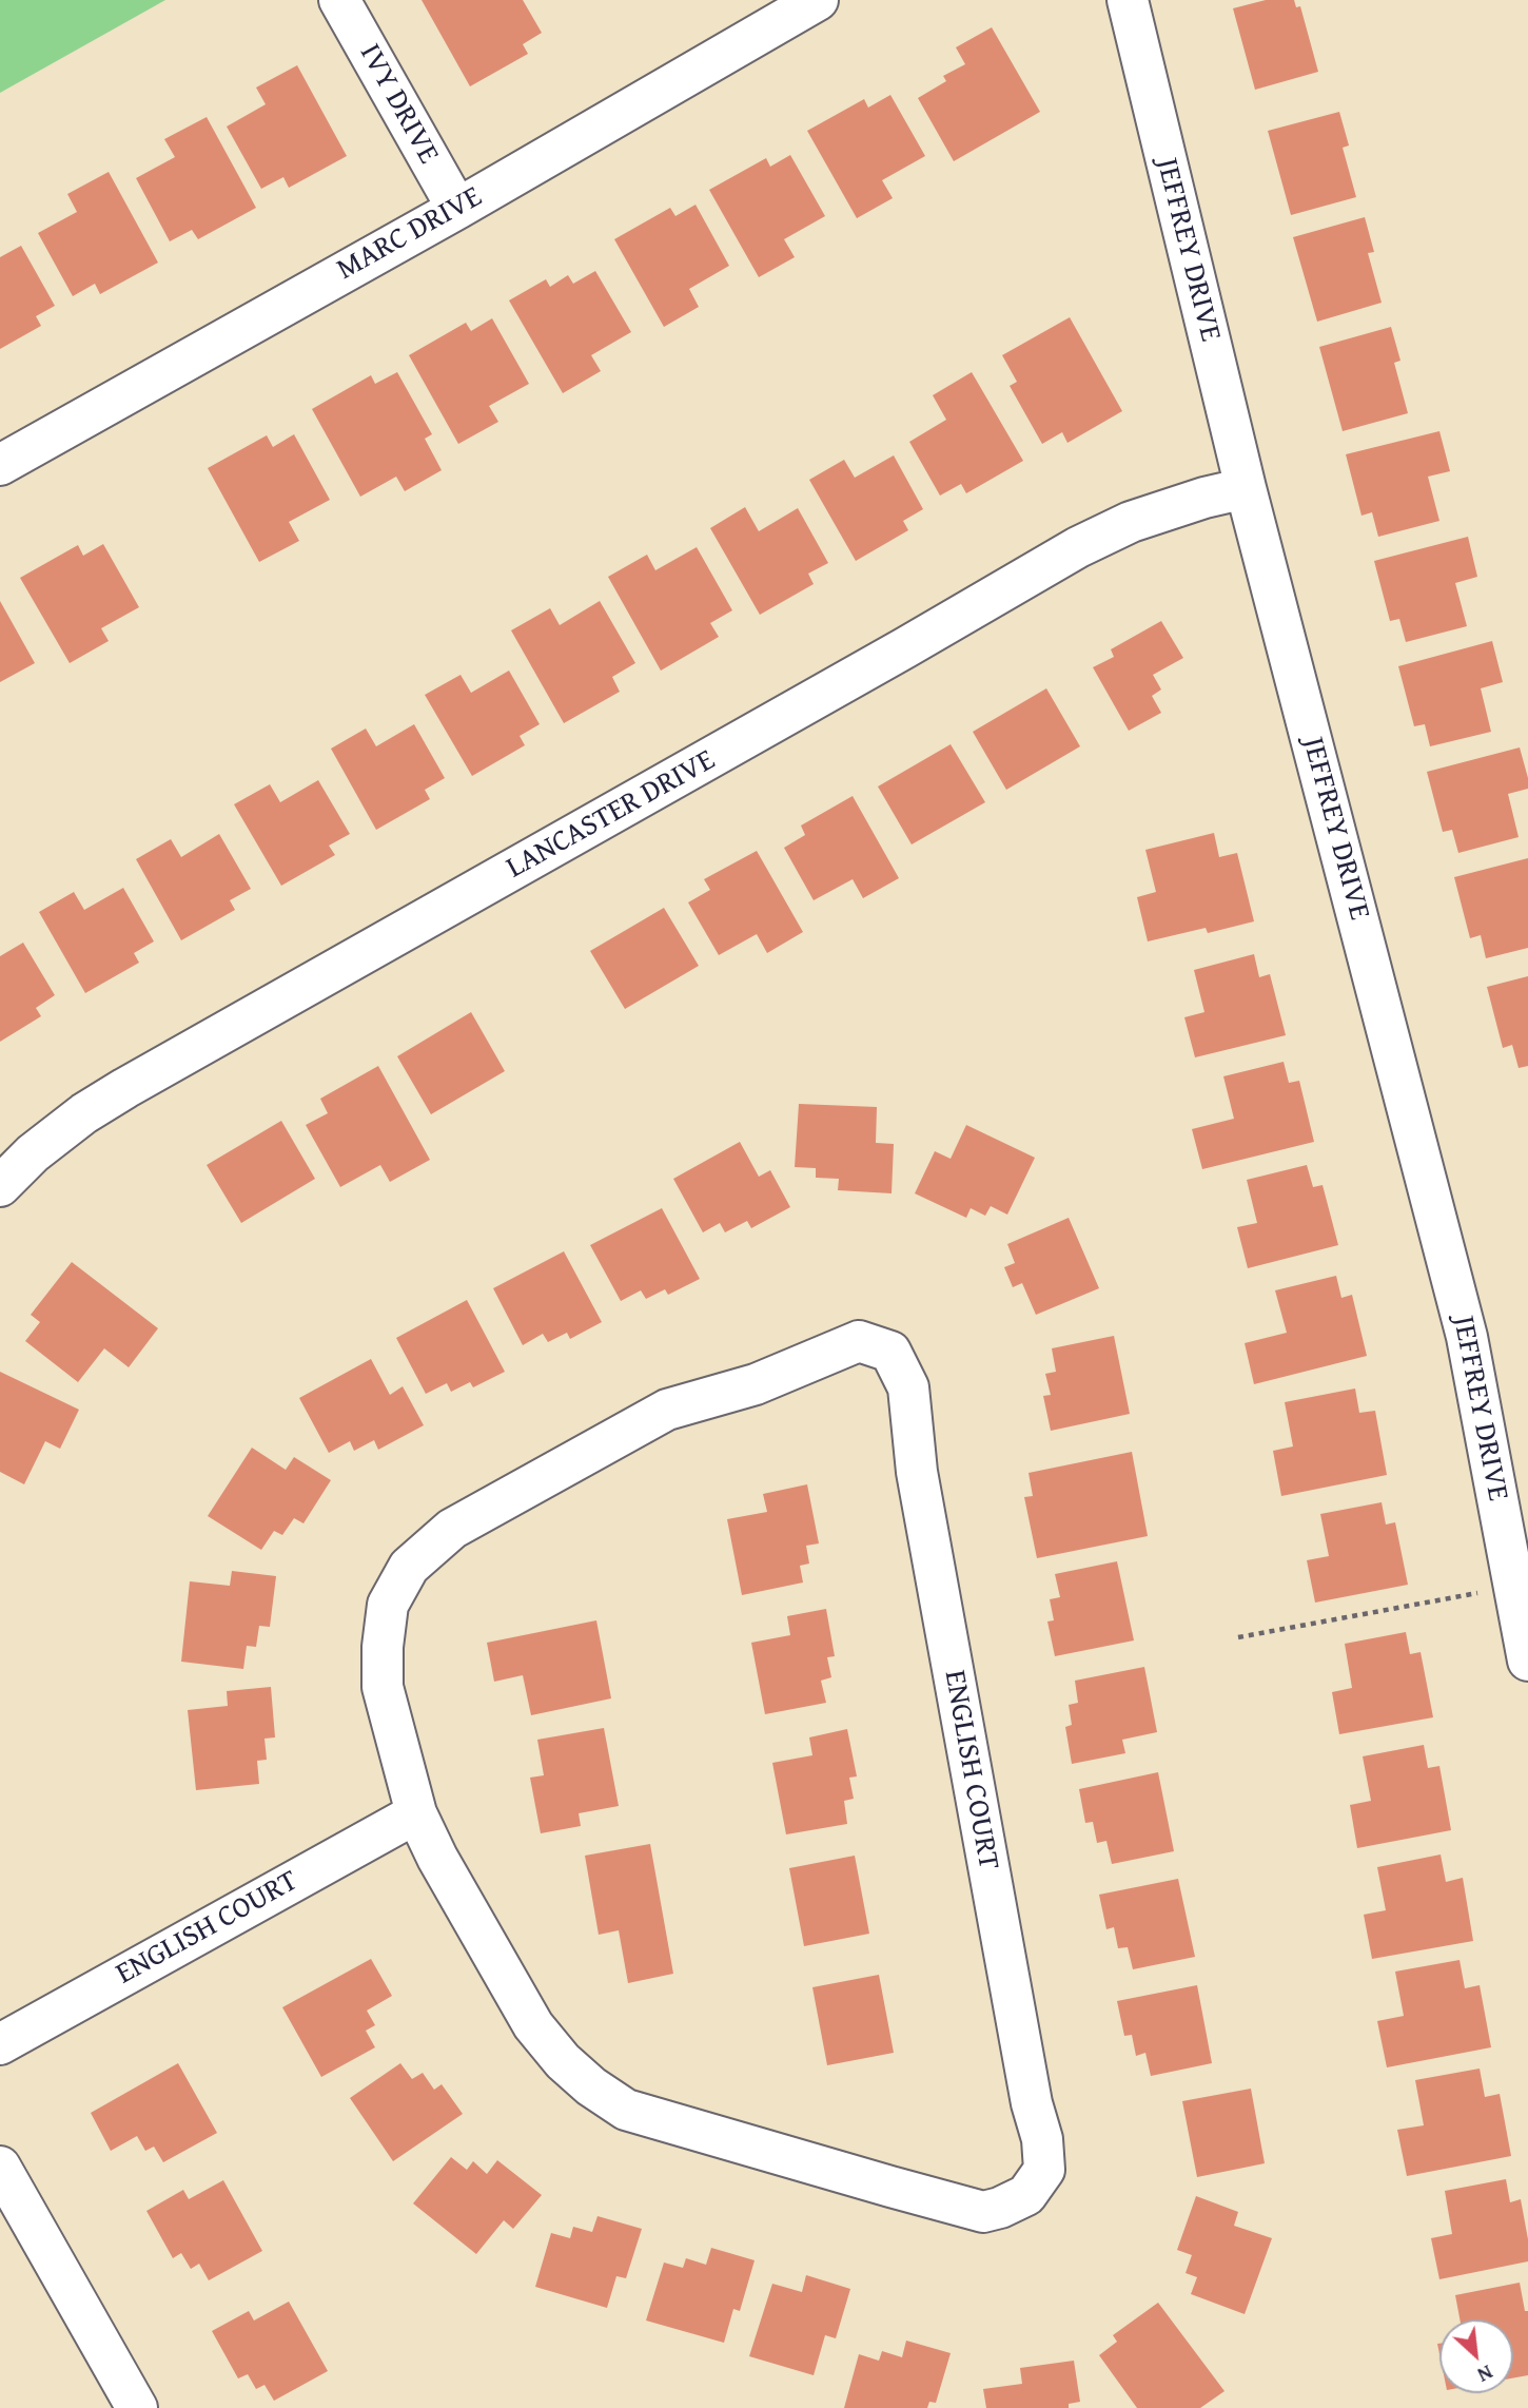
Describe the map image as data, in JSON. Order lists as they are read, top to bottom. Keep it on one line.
{"streets":{"street":["IVY DRIVE","MARC DRIVE","JEFFREY DRIVE","LANCASTER DRIVE","ENGLISH COURT"]},"crossings":[["IVY DRIVE","MARC DRIVE"],["JEFFREY DRIVE","LANCASTER DRIVE"]],"north":"bottom right"}
